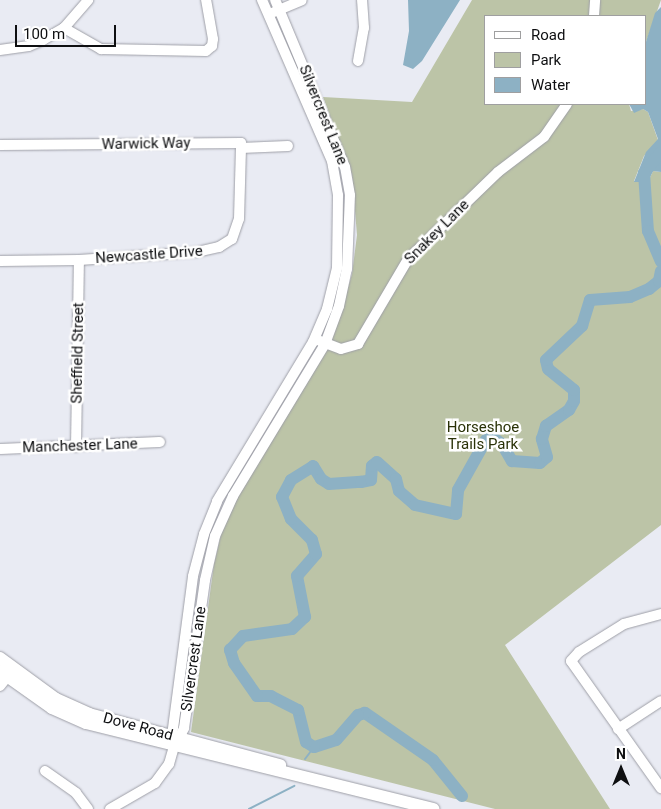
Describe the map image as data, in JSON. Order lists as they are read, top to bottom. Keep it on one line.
{"streets":{"main road":["Dove Road"],"street":["Silvercrest Lane","Warwick Way","Snakey Lane","Newcastle Drive","Sheffield Street","Manchester Lane"]},"crossings":[["Silvercrest Lane","Snakey Lane"],["Silvercrest Lane","Dove Road"],["Warwick Way","Newcastle Drive"],["Newcastle Drive","Sheffield Street"],["Sheffield Street","Manchester Lane"]],"parks":["Horseshoe Trails Park"],"legend":["Road","Park","Water"],"scale_bar":"100 m","north":"top"}
